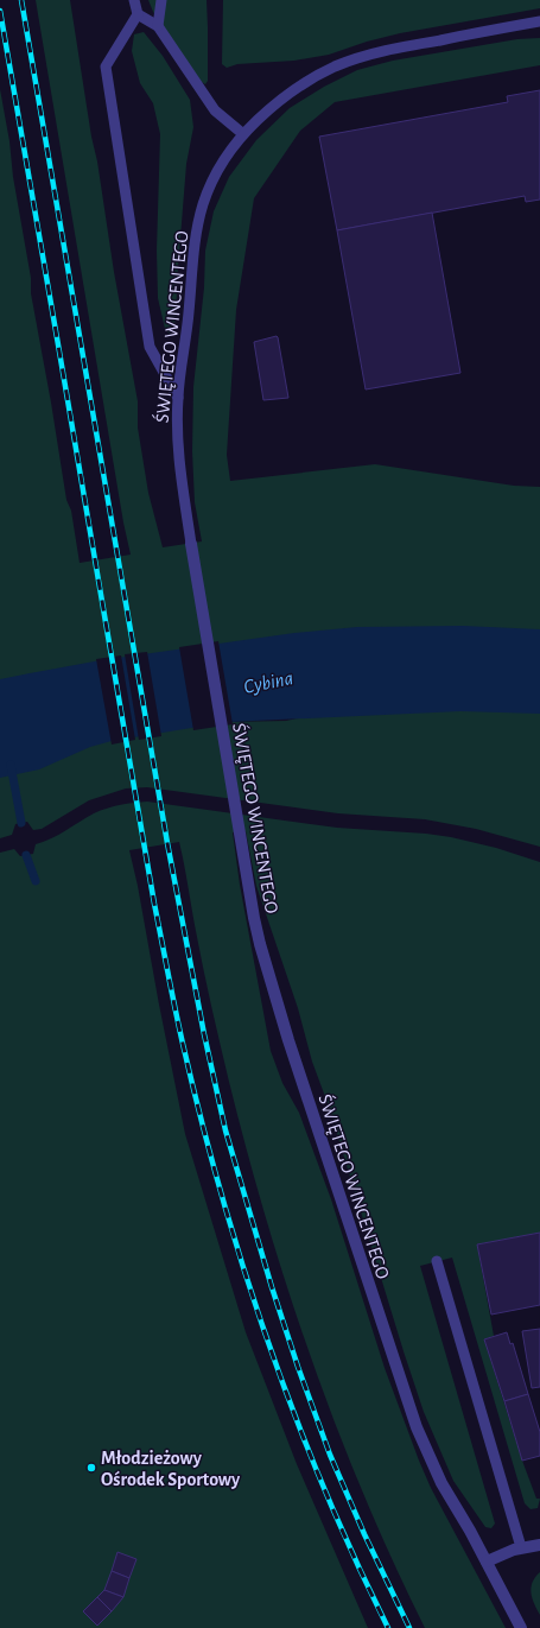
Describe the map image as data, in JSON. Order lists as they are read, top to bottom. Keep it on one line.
{"streets":{"street":["ŚWIĘTEGO WINCENTEGO"]},"water":["Cybina"],"places":["Młodzieżowy Ośrodek Sportowy"]}
